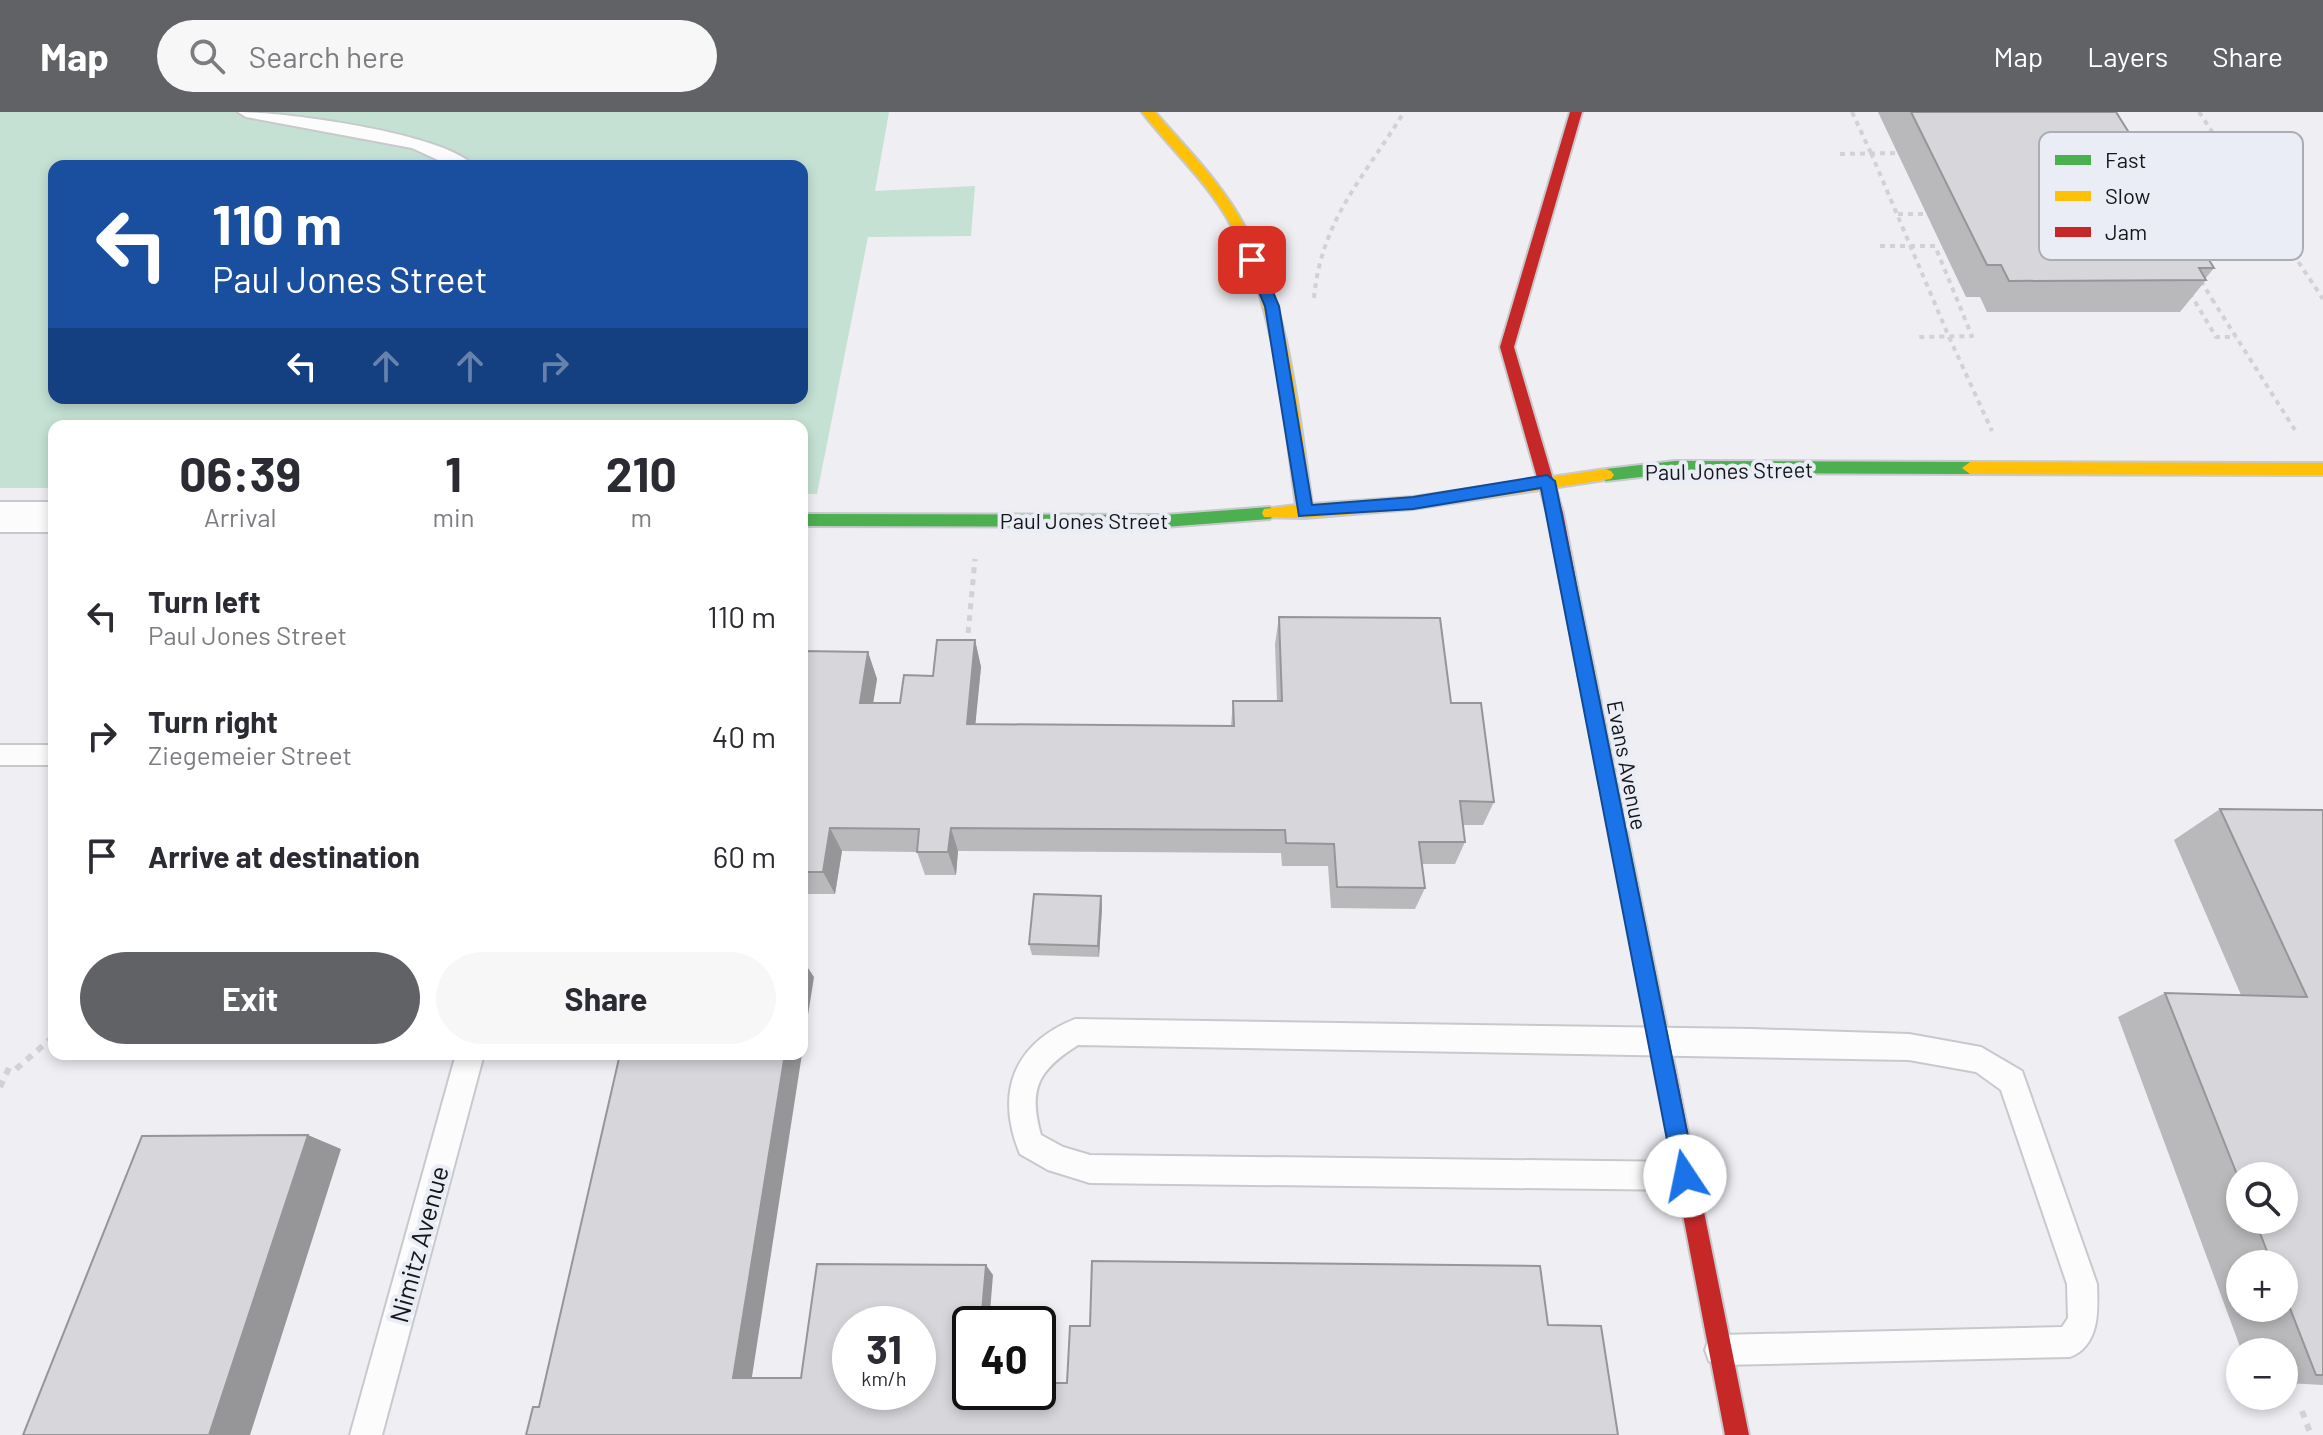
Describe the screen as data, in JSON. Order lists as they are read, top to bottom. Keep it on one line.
{"streets":{"street":["Paul Jones Street","Evans Avenue"],"lane":["Nimitz Avenue"]},"crossings":[["Paul Jones Street","Evans Avenue"]],"legend":["Fast","Slow","Jam"],"page":{"header":"Map","search":"Search here","nav":["Map","Layers","Share"],"turn":["110 m","Paul Jones Street"],"eta":["06:39","Arrival","1","min","210","m"],"list":[{"name":"Turn left","note":"Paul Jones Street","value":"110 m"},{"name":"Turn right","note":"Ziegemeier Street","value":"40 m"},{"name":"Arrive at destination","value":"60 m"}],"buttons":["Exit","Share"],"map_buttons":["+","−"],"speed":"31 km/h","limit":"40"}}
